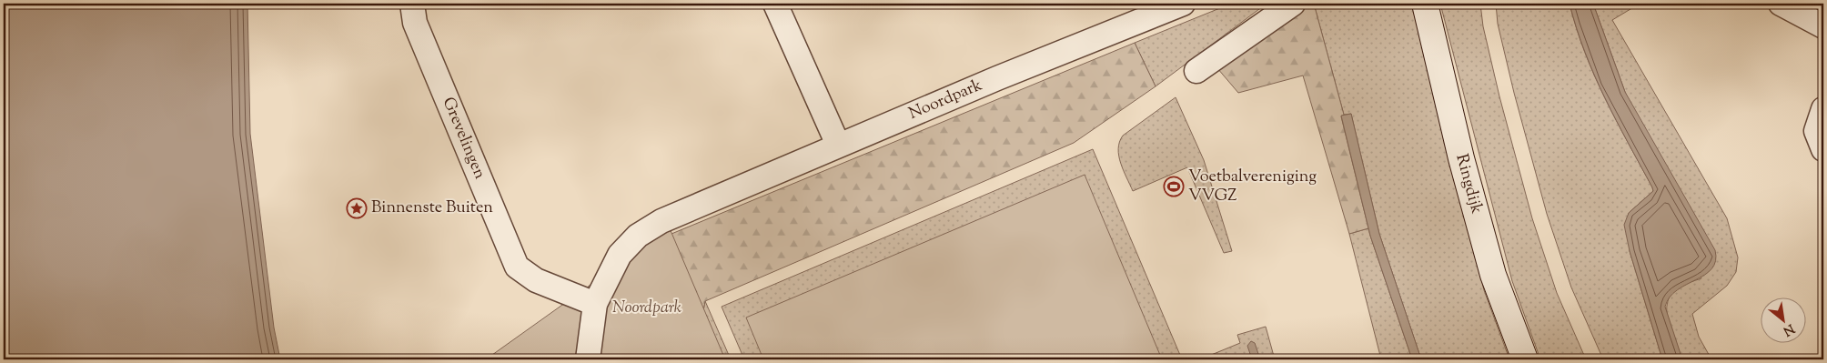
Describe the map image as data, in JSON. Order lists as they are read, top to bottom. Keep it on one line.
{"streets":{"main road":["Ringdijk"],"street":["Noordpark","Grevelingen"]},"crossings":[["Noordpark","Grevelingen"]],"parks":["Noordpark"],"places":{"sports":["Voetbalvereniging VVGZ"],"place":["Binnenste Buiten"]},"north":"bottom right"}
